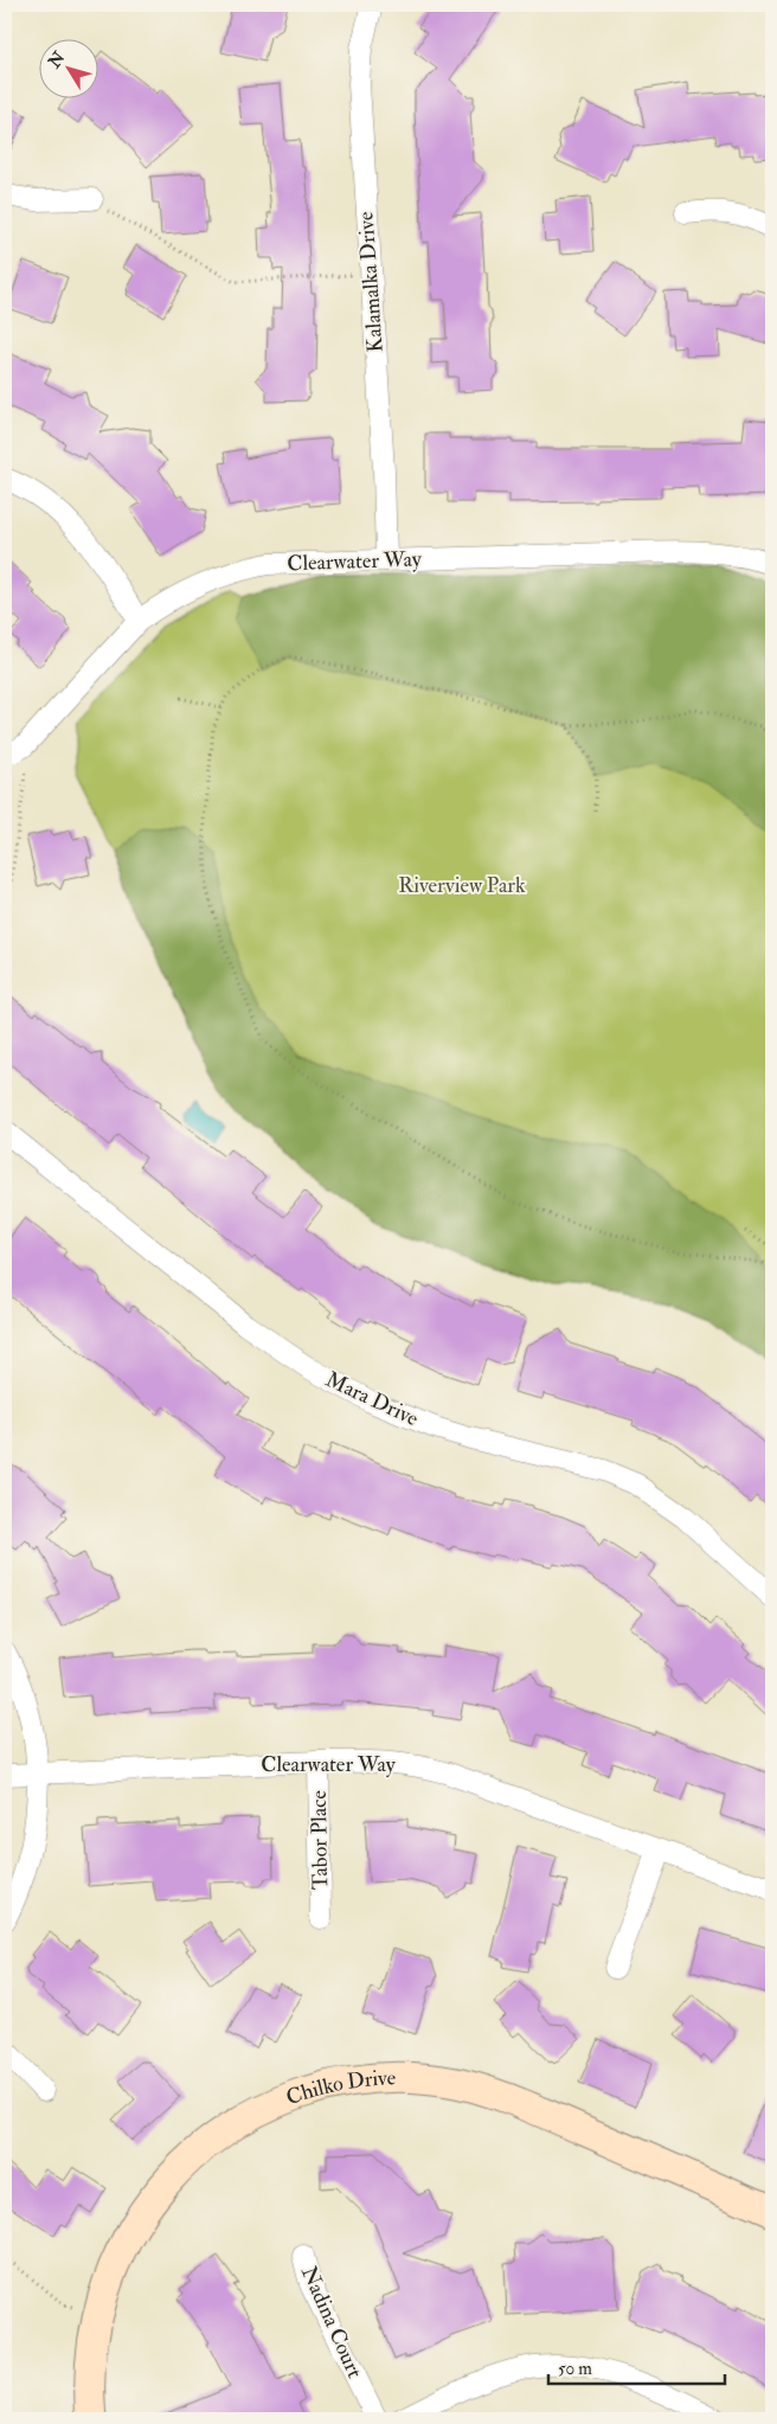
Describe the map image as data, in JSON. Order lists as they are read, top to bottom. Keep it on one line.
{"streets":{"street":["Kalamalka Drive","Clearwater Way","Mara Drive","Tabor Place","Chilko Drive","Nadina Court"]},"crossings":[["Kalamalka Drive","Clearwater Way"],["Clearwater Way","Tabor Place"]],"parks":["Riverview Park"],"scale_bar":"50 m","north":"top left"}
